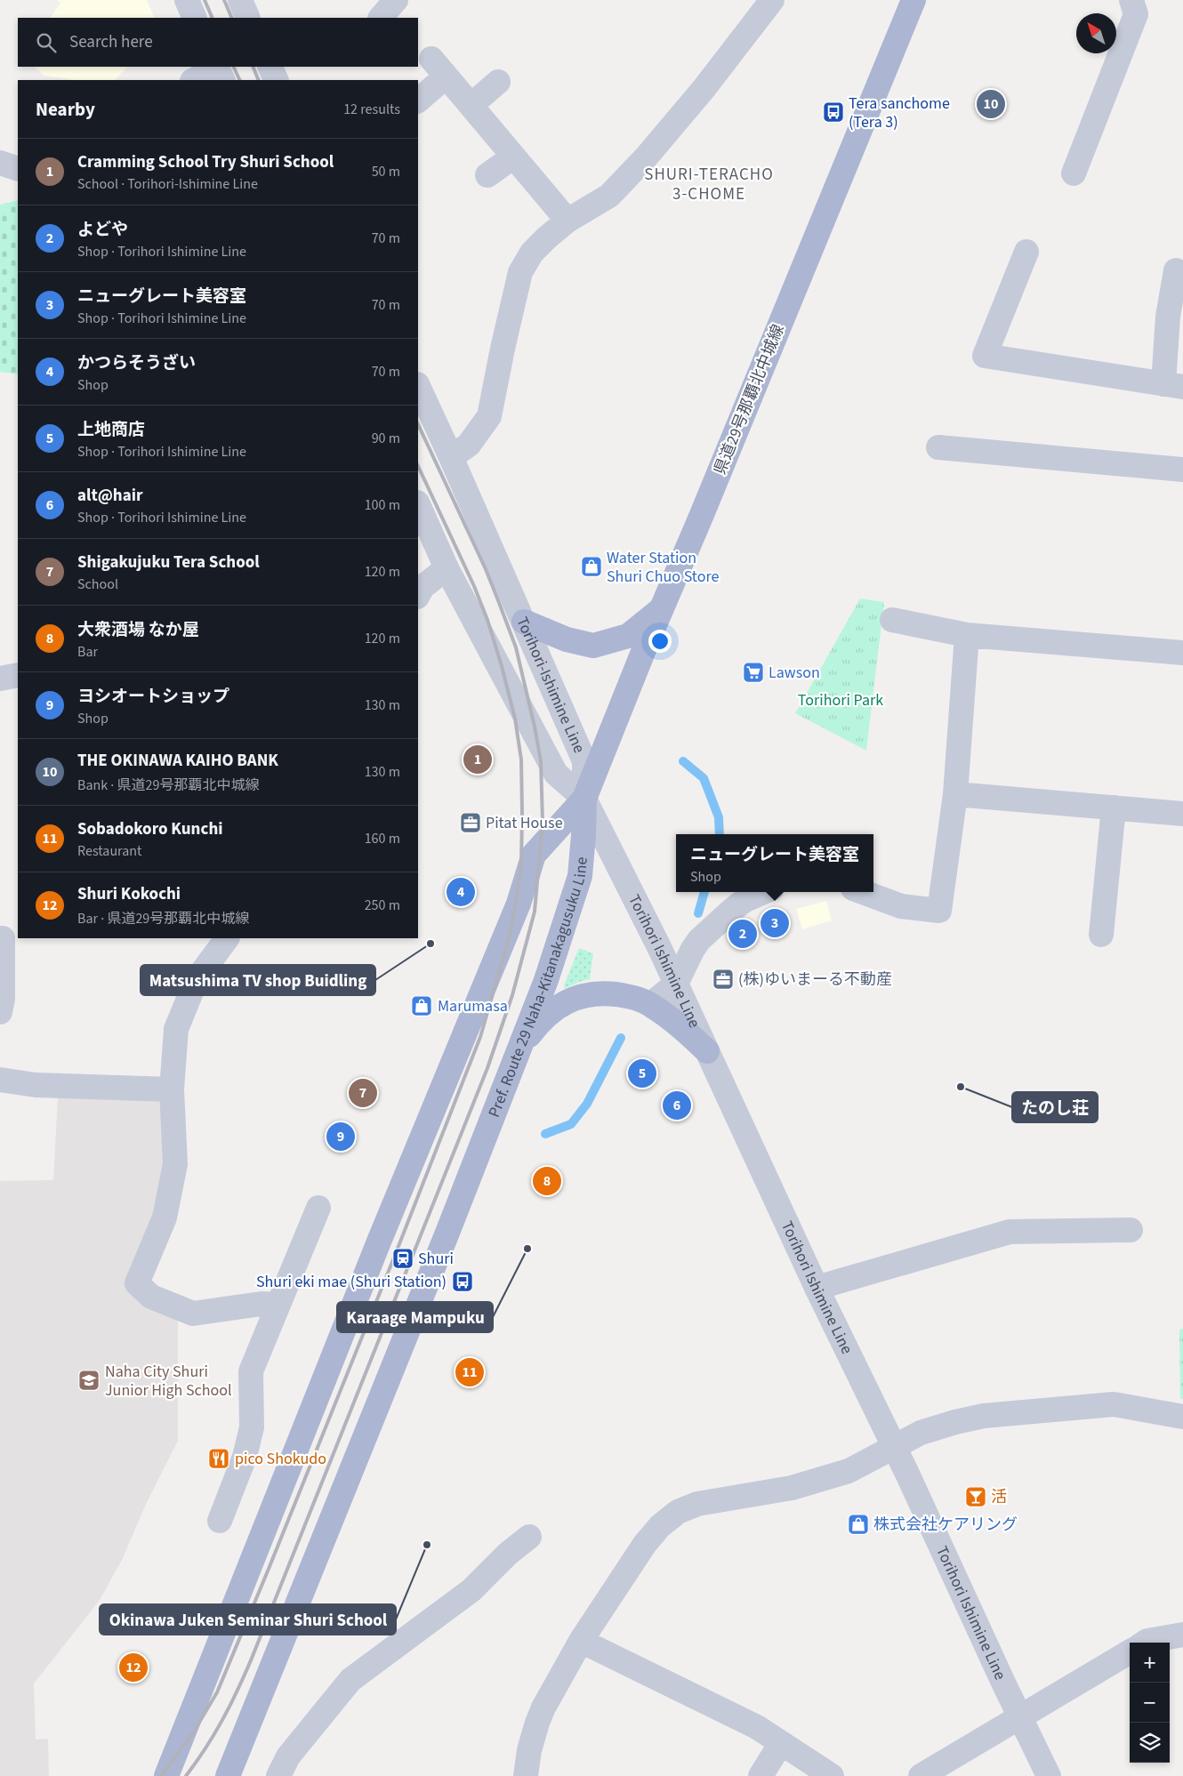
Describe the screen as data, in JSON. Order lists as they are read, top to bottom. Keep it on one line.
{"streets":{"main road":["県道29号那覇北中城線","Pref. Route 29 Naha-Kitanakagusuku Line"],"street":["Torihori-Ishimine Line","Torihori Ishimine Line"]},"crossings":[["県道29号那覇北中城線","Torihori-Ishimine Line"],["県道29号那覇北中城線","Torihori Ishimine Line"],["県道29号那覇北中城線","Pref. Route 29 Naha-Kitanakagusuku Line"],["Torihori-Ishimine Line","Torihori Ishimine Line"],["Torihori-Ishimine Line","Pref. Route 29 Naha-Kitanakagusuku Line"],["Torihori Ishimine Line","Pref. Route 29 Naha-Kitanakagusuku Line"]],"districts":["SHURI-TERACHO 3-CHOME"],"parks":["Torihori Park"],"places":{"bus stop":["Tera sanchome (Tera 3)","Shuri eki mae (Shuri Station)"],"shop":["Water Station Shuri Chuo Store","Marumasa","株式会社ケアリング"],"supermarket":["Lawson"],"office":["Pitat House","(株)ゆいまーる不動産"],"other":["Matsushima TV shop Buidling","たのし荘","Karaage Mampuku","Okinawa Juken Seminar Shuri School"],"station":["Shuri"],"school or university":["Naha City Shuri Junior High School"],"restaurant":["pico Shokudo"],"bar":["活"]},"north":"top left","page":{"search":"Search here","heading":["Nearby","12 results"],"pins":["10","1","4","3","2","5","7","6","9","8","11","12"],"list":[{"mark":"1","name":"Cramming School Try Shuri School","note":"School · Torihori-Ishimine Line","value":"50 m"},{"mark":"2","name":"よどや","note":"Shop · Torihori Ishimine Line","value":"70 m"},{"mark":"3","name":"ニューグレート美容室","note":"Shop · Torihori Ishimine Line","value":"70 m"},{"mark":"4","name":"かつらそうざい","note":"Shop","value":"70 m"},{"mark":"5","name":"上地商店","note":"Shop · Torihori Ishimine Line","value":"90 m"},{"mark":"6","name":"alt@hair","note":"Shop · Torihori Ishimine Line","value":"100 m"},{"mark":"7","name":"Shigakujuku Tera School","note":"School","value":"120 m"},{"mark":"8","name":"大衆酒場 なか屋","note":"Bar","value":"120 m"},{"mark":"9","name":"ヨシオートショップ","note":"Shop","value":"130 m"},{"mark":"10","name":"THE OKINAWA KAIHO BANK","note":"Bank · 県道29号那覇北中城線","value":"130 m"},{"mark":"11","name":"Sobadokoro Kunchi","note":"Restaurant","value":"160 m"},{"mark":"12","name":"Shuri Kokochi","note":"Bar · 県道29号那覇北中城線","value":"250 m"}],"popup":["ニューグレート美容室","Shop"],"map_buttons":["+","−"]}}
